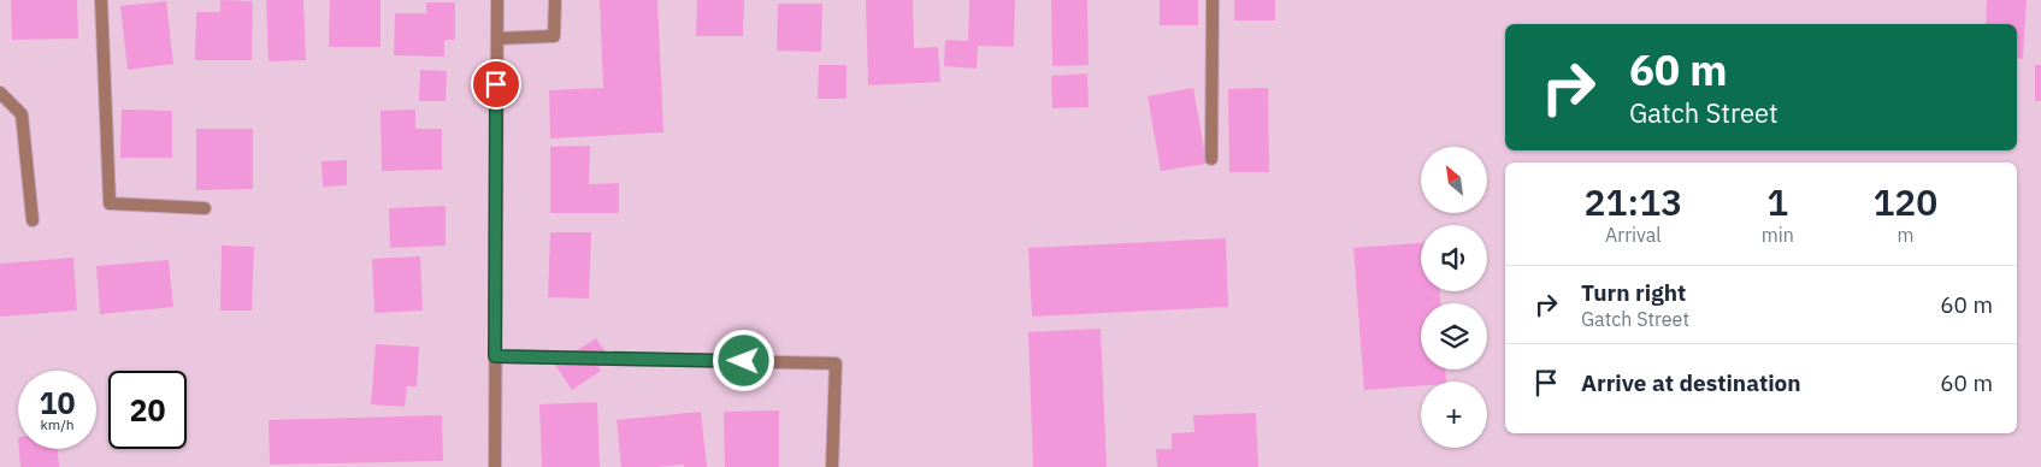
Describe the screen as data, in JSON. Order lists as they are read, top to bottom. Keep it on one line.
{"north":"top left","page":{"turn":["60 m","Gatch Street"],"map_buttons":"+","eta":["21:13","Arrival","1","min","120","m"],"list":[{"name":"Turn right","note":"Gatch Street","value":"60 m"},{"name":"Arrive at destination","value":"60 m"}],"speed":"10 km/h","limit":"20"}}
